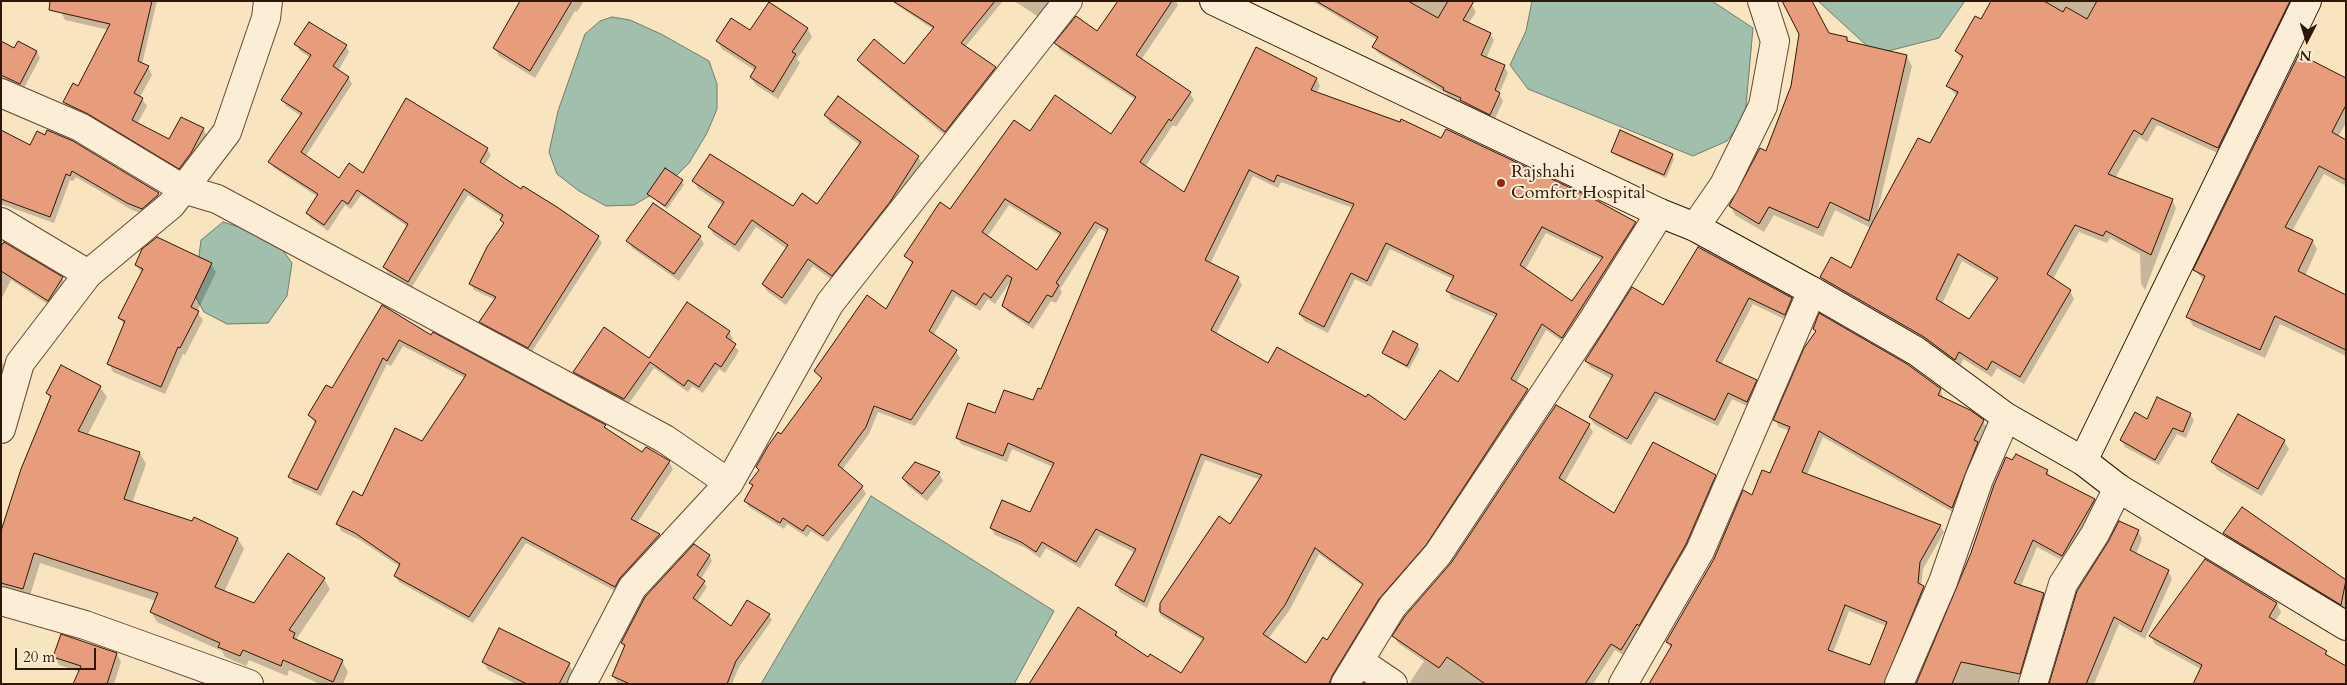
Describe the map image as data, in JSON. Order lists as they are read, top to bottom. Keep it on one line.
{"places":["Rajshahi Comfort Hospital"],"scale_bar":"20 m","north":"bottom"}
